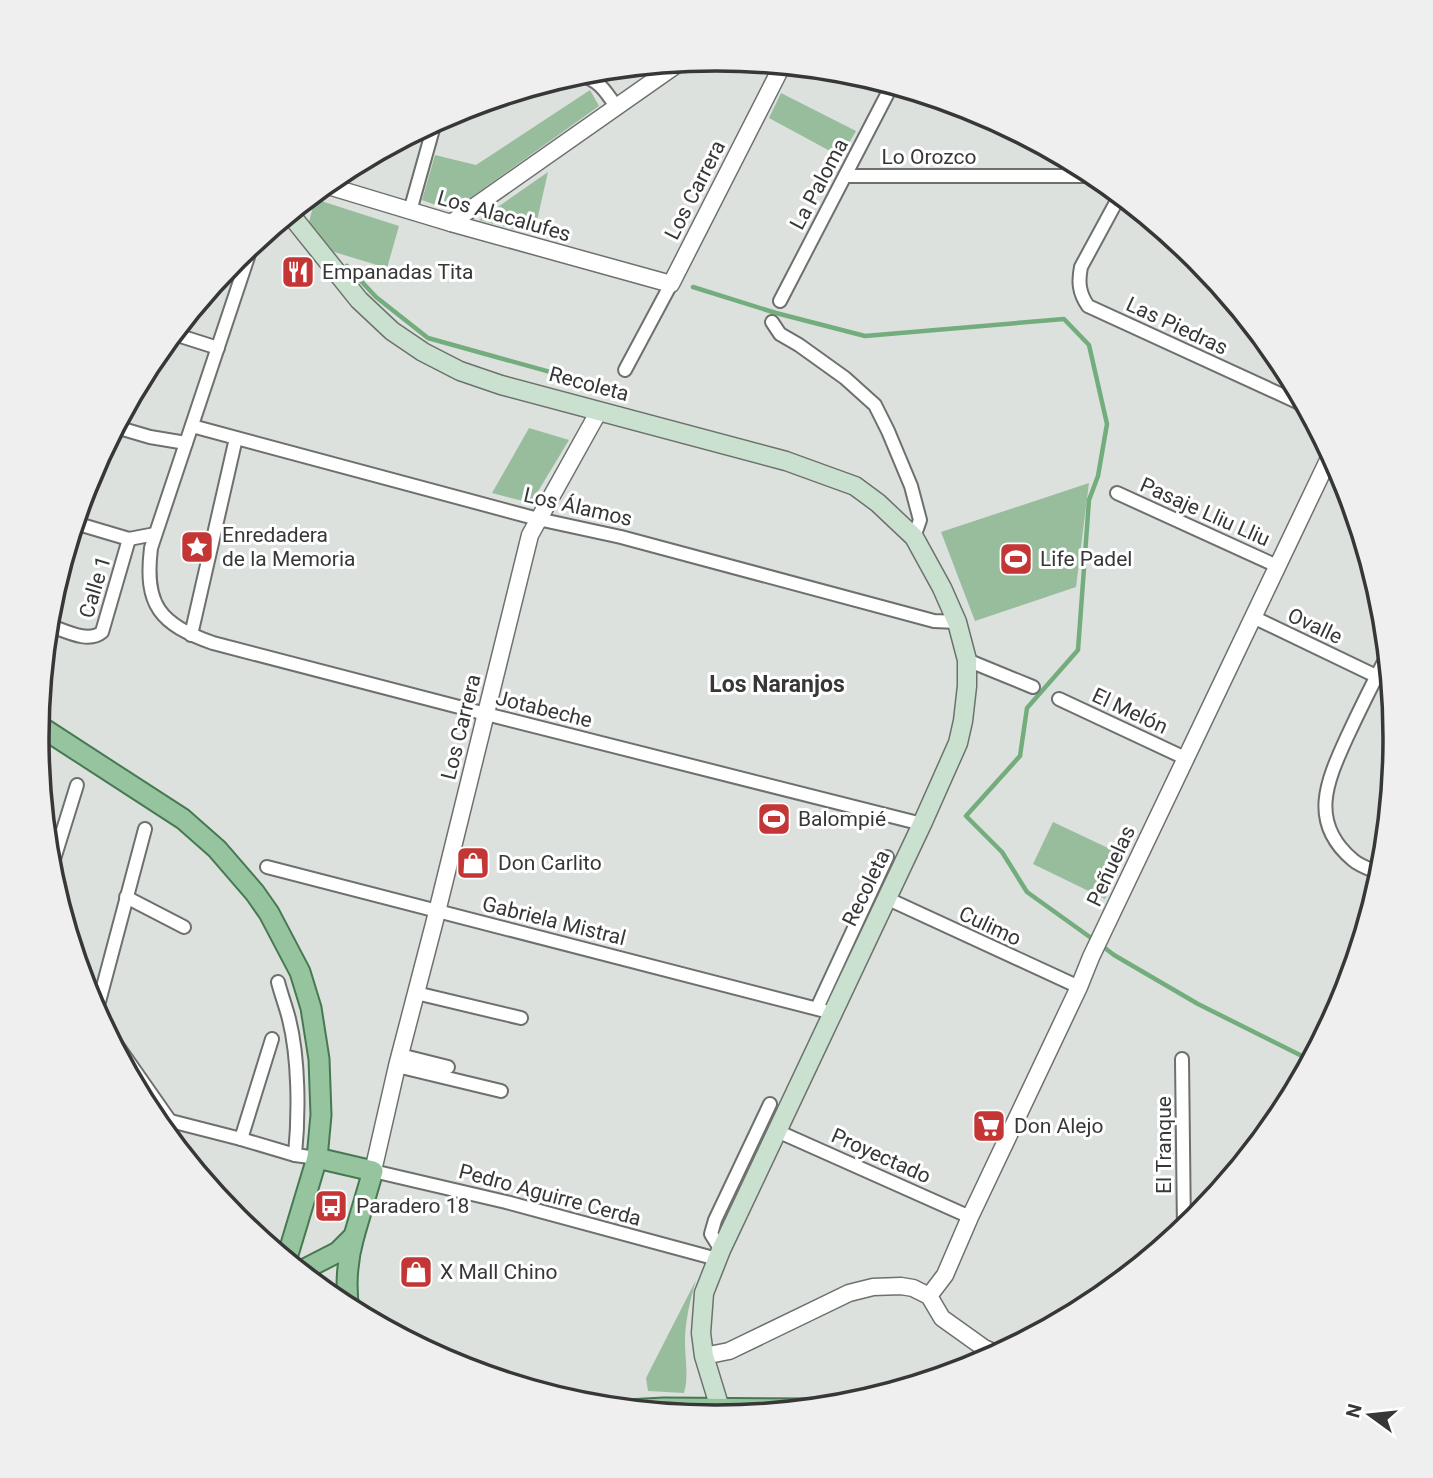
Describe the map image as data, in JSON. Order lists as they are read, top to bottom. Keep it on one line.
{"streets":{"main road":["Recoleta"],"street":["Lo Orozco","La Paloma","Los Carrera","Los Alacalufes","Las Piedras","Los Álamos","Pasaje Lliu Lliu","Calle 1","Ovalle","Jotabeche","El Melón","Peñuelas","Gabriela Mistral","Culimo","El Tranque","Proyectado","Pedro Aguirre Cerda"]},"crossings":[["Lo Orozco","La Paloma"],["Los Carrera","Los Alacalufes"],["Los Carrera","Recoleta"],["Los Carrera","Los Álamos"],["Los Carrera","Jotabeche"],["Los Carrera","Gabriela Mistral"],["Los Carrera","Pedro Aguirre Cerda"],["Recoleta","Los Álamos"],["Recoleta","Jotabeche"],["Recoleta","Gabriela Mistral"],["Recoleta","Culimo"],["Recoleta","Proyectado"],["Recoleta","Pedro Aguirre Cerda"],["Los Álamos","Jotabeche"],["Pasaje Lliu Lliu","Peñuelas"],["Ovalle","Peñuelas"],["El Melón","Peñuelas"],["Peñuelas","Culimo"],["Peñuelas","Proyectado"]],"districts":["Los Naranjos"],"places":{"restaurant":["Empanadas Tita"],"place":["Enredadera de la Memoria"],"sports":["Life Padel","Balompié"],"shop":["Don Carlito","X Mall Chino"],"supermarket":["Don Alejo"],"bus stop":["Paradero 18"]},"north":"left"}
